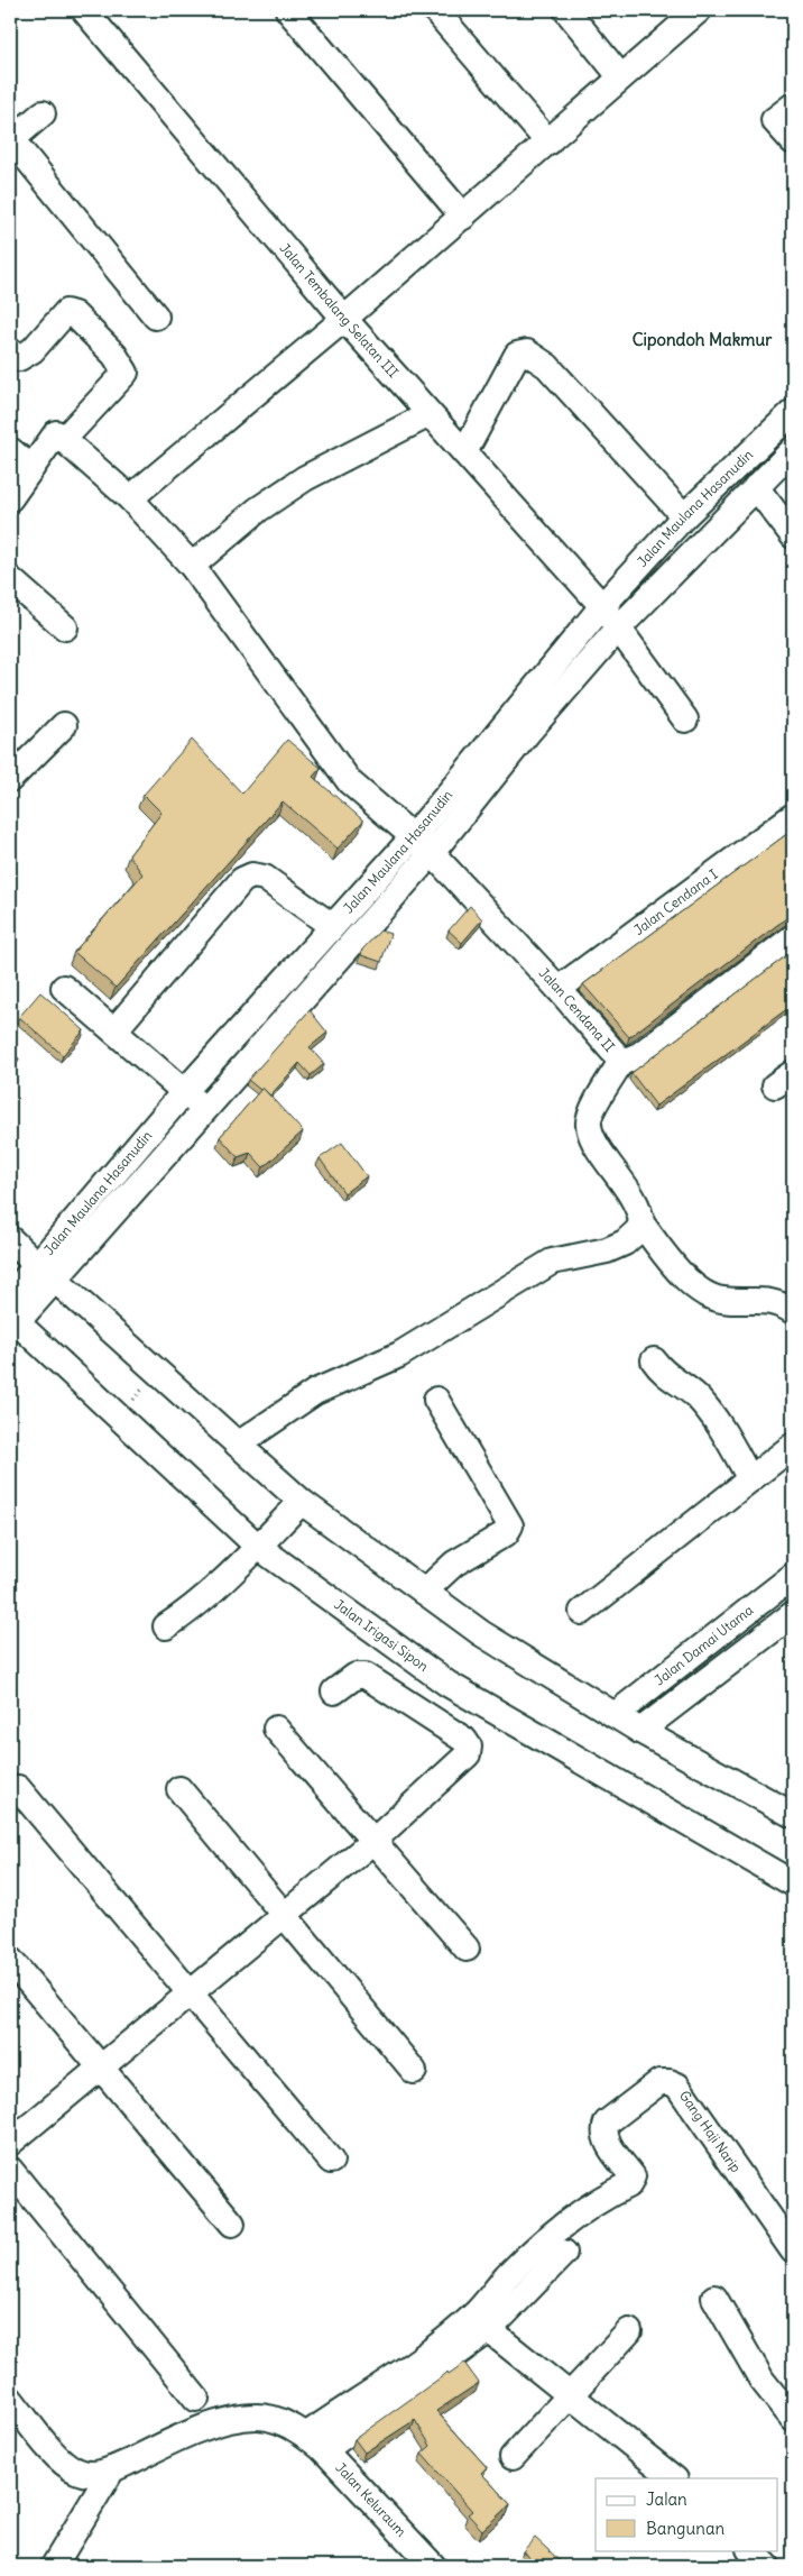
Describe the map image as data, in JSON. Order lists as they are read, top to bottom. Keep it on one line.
{"streets":{"street":["Jalan Tembalang Selatan III","Jalan Maulana Hasanudin","Jalan Cendana I","Jalan Cendana II","Jalan Irigasi Sipon","Jalan Damai Utama","Gang Haji Narip","Jalan Keluraum"]},"crossings":[["Jalan Tembalang Selatan III","Jalan Maulana Hasanudin"],["Jalan Maulana Hasanudin","Jalan Cendana II"],["Jalan Maulana Hasanudin","Jalan Irigasi Sipon"],["Jalan Cendana I","Jalan Cendana II"],["Gang Haji Narip","Jalan Keluraum"]],"districts":["Cipondoh Makmur"],"legend":["Jalan","Bangunan"]}
